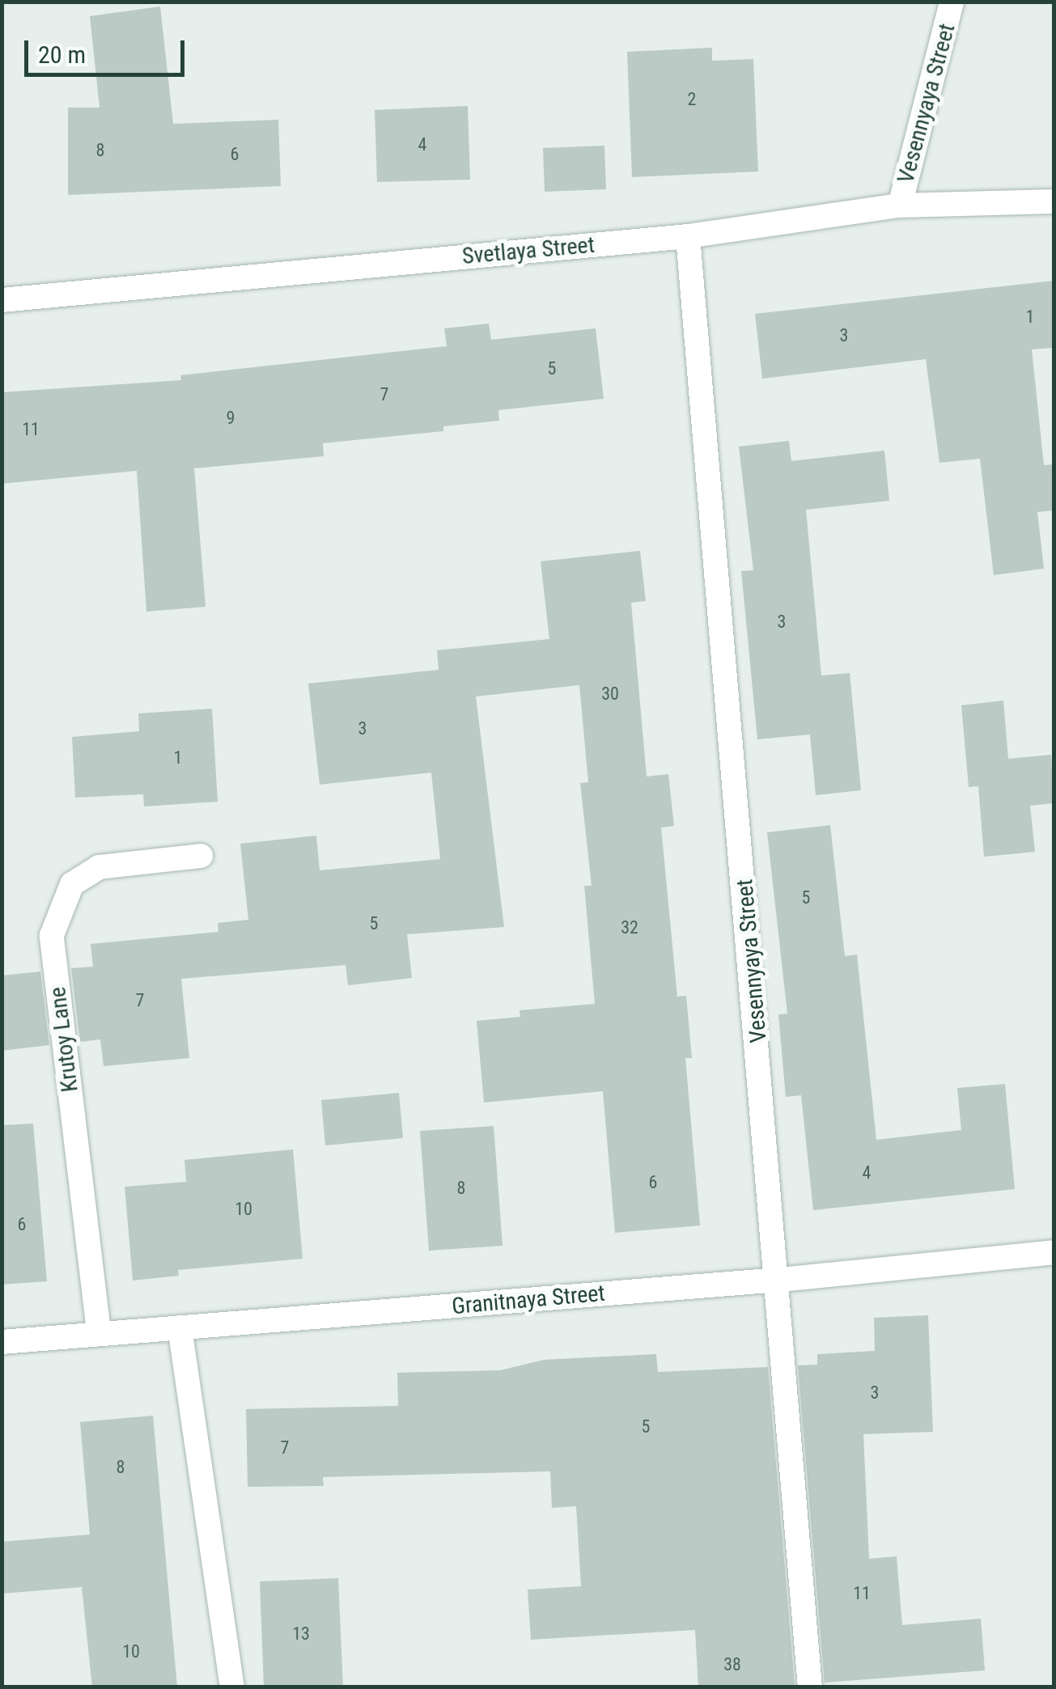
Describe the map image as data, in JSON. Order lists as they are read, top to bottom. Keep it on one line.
{"streets":{"street":["Vesennyaya Street","Svetlaya Street","Krutoy Lane","Granitnaya Street"]},"crossings":[["Vesennyaya Street","Svetlaya Street"],["Vesennyaya Street","Granitnaya Street"],["Krutoy Lane","Granitnaya Street"]],"house_numbers":["2","4","8","6","1","3","5","7","9","11","3","30","3","1","5","5","32","7","4","6","8","10","6","3","5","7","8","11","13","10","38"],"scale_bar":"20 m"}
